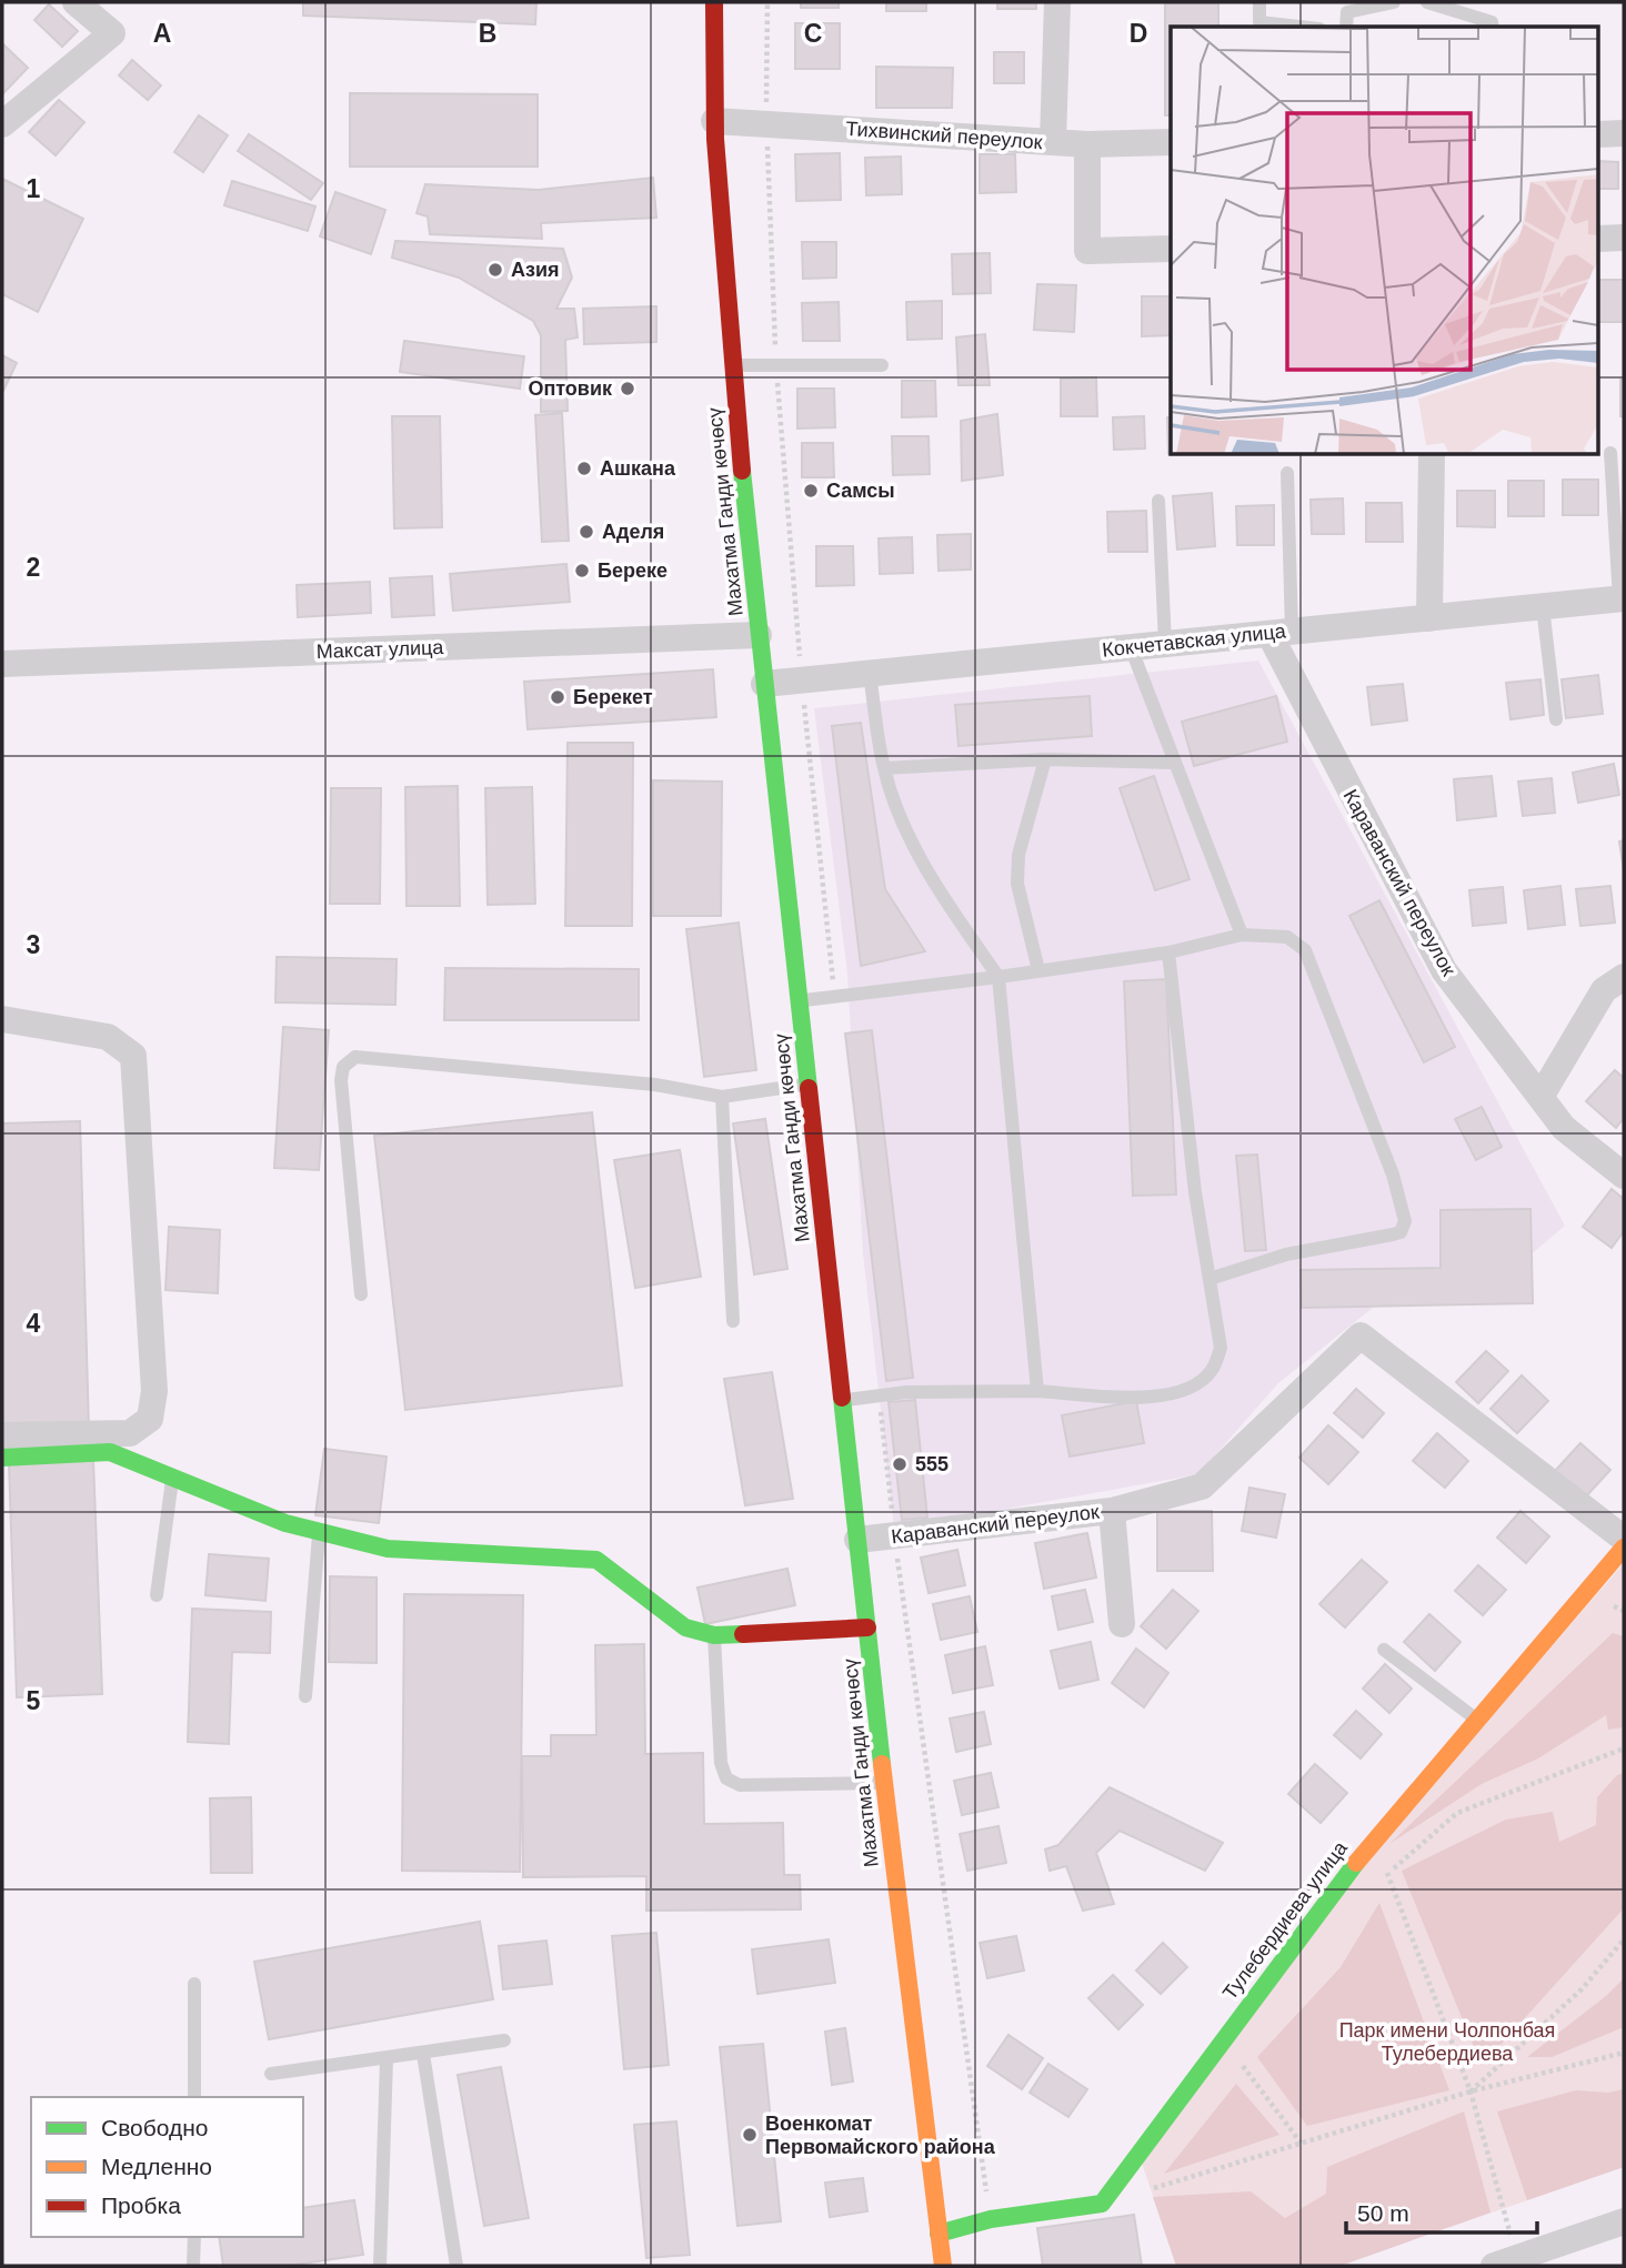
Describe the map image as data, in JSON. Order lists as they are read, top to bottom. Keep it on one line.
{"streets":{"main road":["Махатма Ганди көчөсү","Тулебердиева улица"],"street":["Тихвинский переулок","Кокчетавская улица","Максат улица","Караванский переулок"]},"crossings":[["Тихвинский переулок","Махатма Ганди көчөсү"],["Махатма Ганди көчөсү","Кокчетавская улица"],["Махатма Ганди көчөсү","Максат улица"],["Махатма Ганди көчөсү","Караванский переулок"],["Махатма Ганди көчөсү","Тулебердиева улица"],["Кокчетавская улица","Караванский переулок"]],"parks":["Парк имени Чолпонбая Тулебердиева"],"places":["Азия","Оптовик","Ашкана","Самсы","Аделя","Береке","Берекет","555","Военкомат Первомайского района"],"legend":["Свободно","Медленно","Пробка"],"scale_bar":"50 m","grid":{"columns":["A","B","C","D"],"rows":["1","2","3","4","5"]}}
